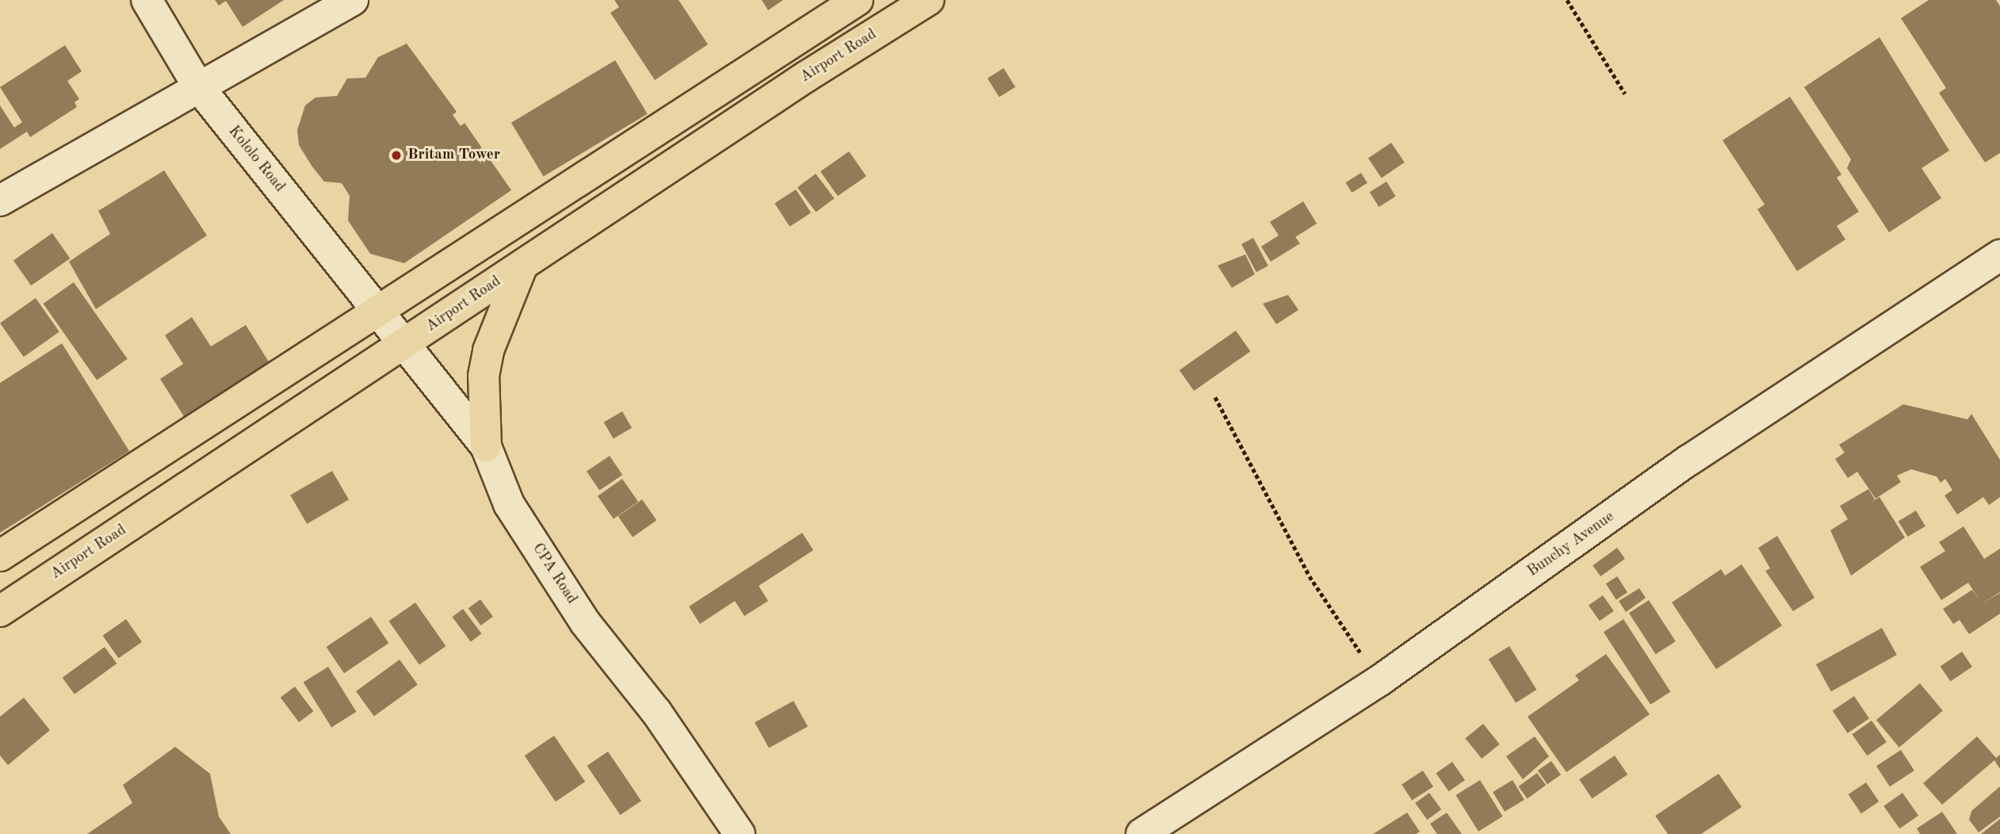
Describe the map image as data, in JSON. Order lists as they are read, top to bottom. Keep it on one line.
{"streets":{"main road":["Airport Road"],"street":["Kololo Road","Bunchy Avenue","CPA Road"]},"crossings":[["Airport Road","CPA Road"],["Kololo Road","CPA Road"]],"places":["Britam Tower"]}
